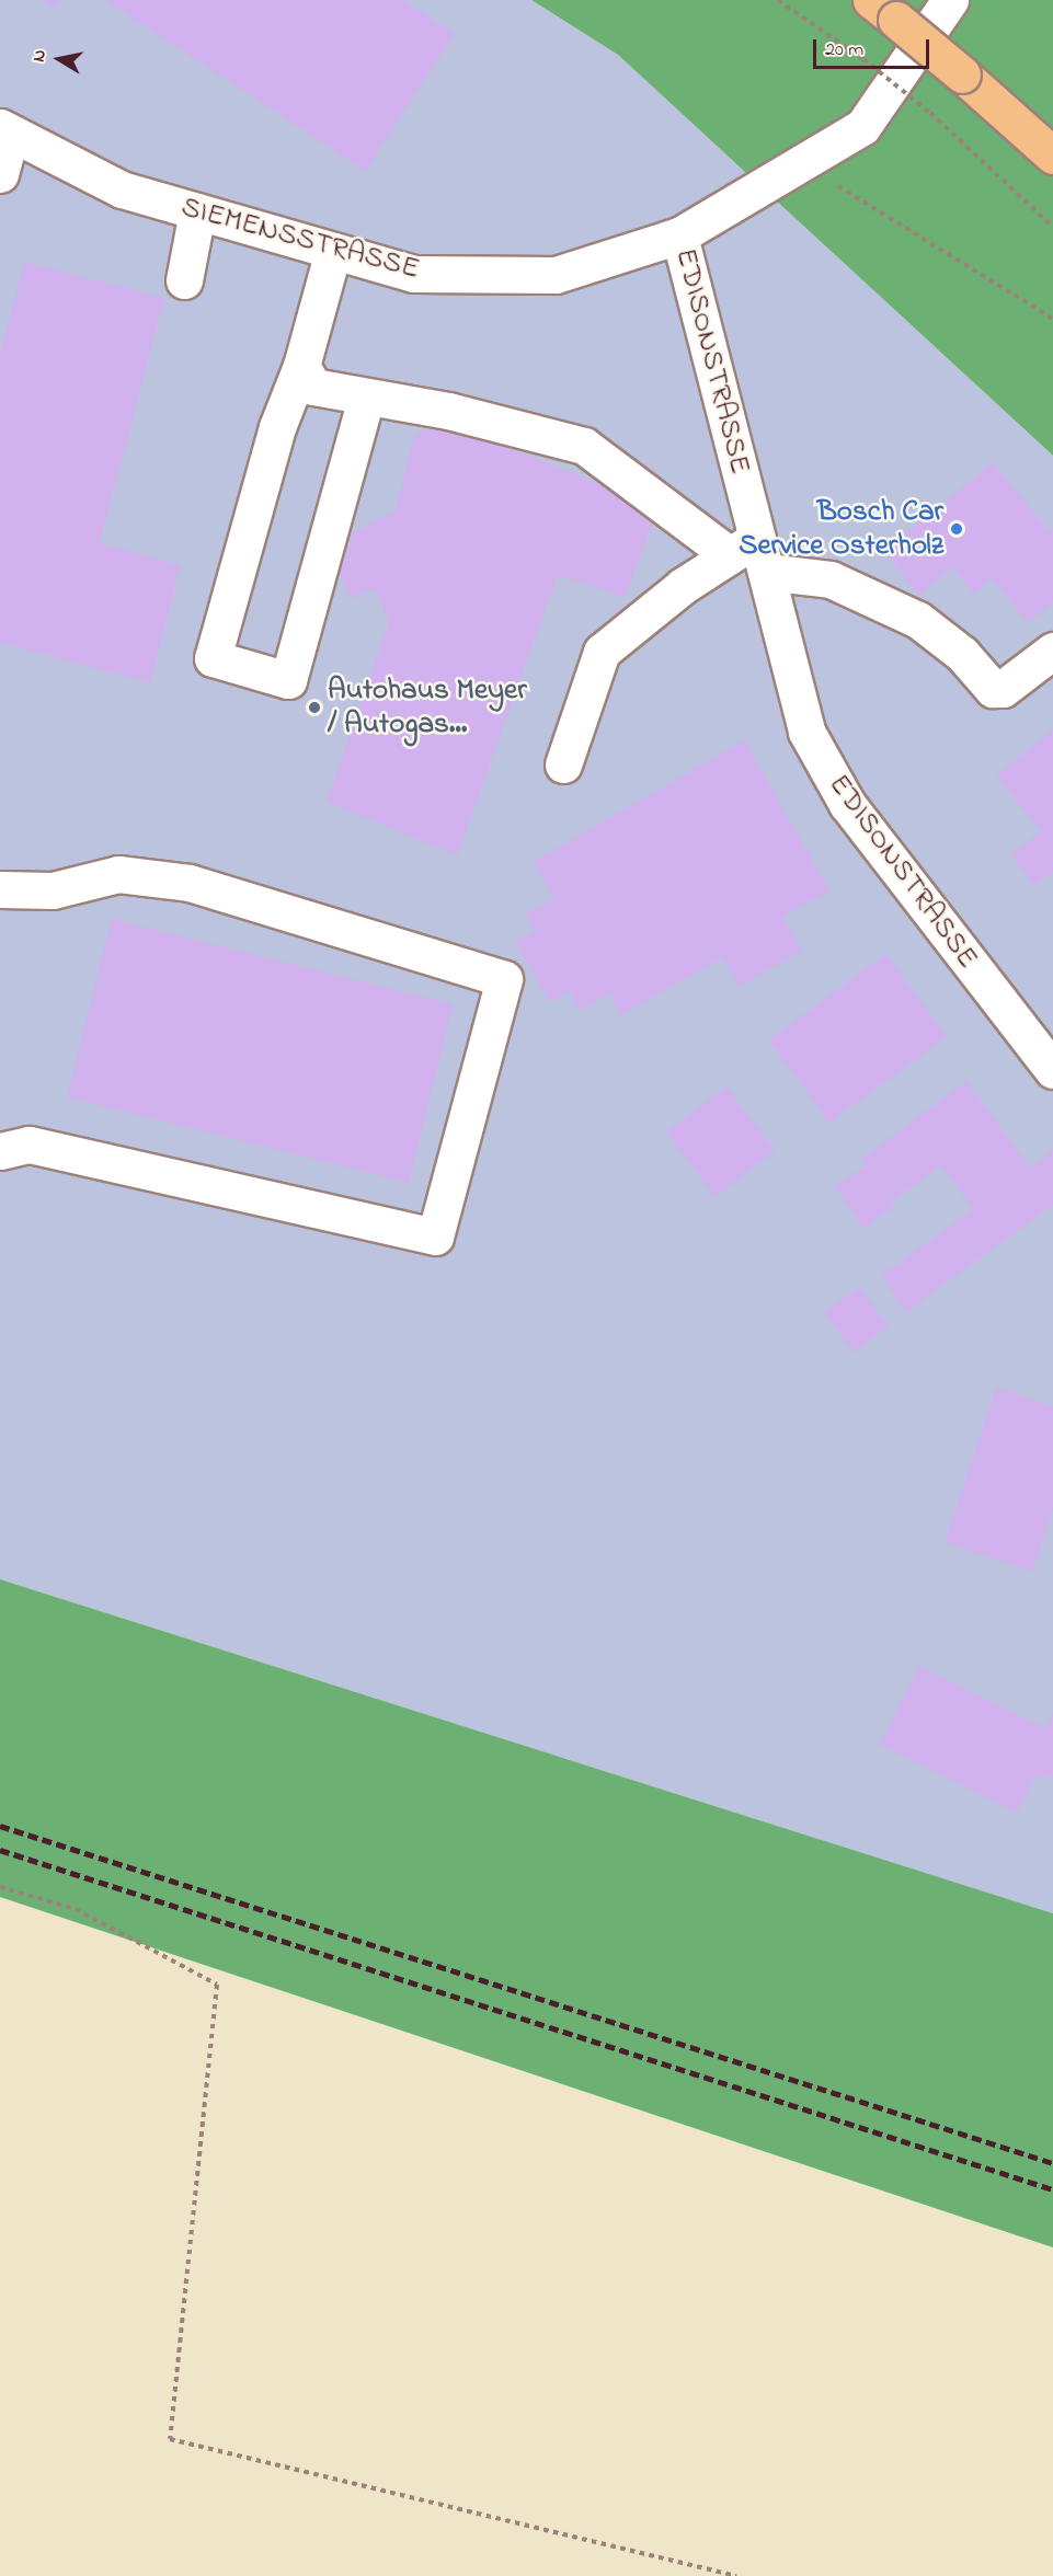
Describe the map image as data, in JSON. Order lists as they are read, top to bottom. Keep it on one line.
{"streets":{"street":["SIEMENSSTRASSE","EDISONSTRASSE"]},"crossings":[["SIEMENSSTRASSE","EDISONSTRASSE"]],"places":["Bosch Car Service Osterholz","Autohaus Meyer / Autogas..."],"scale_bar":"20 m","north":"left"}
